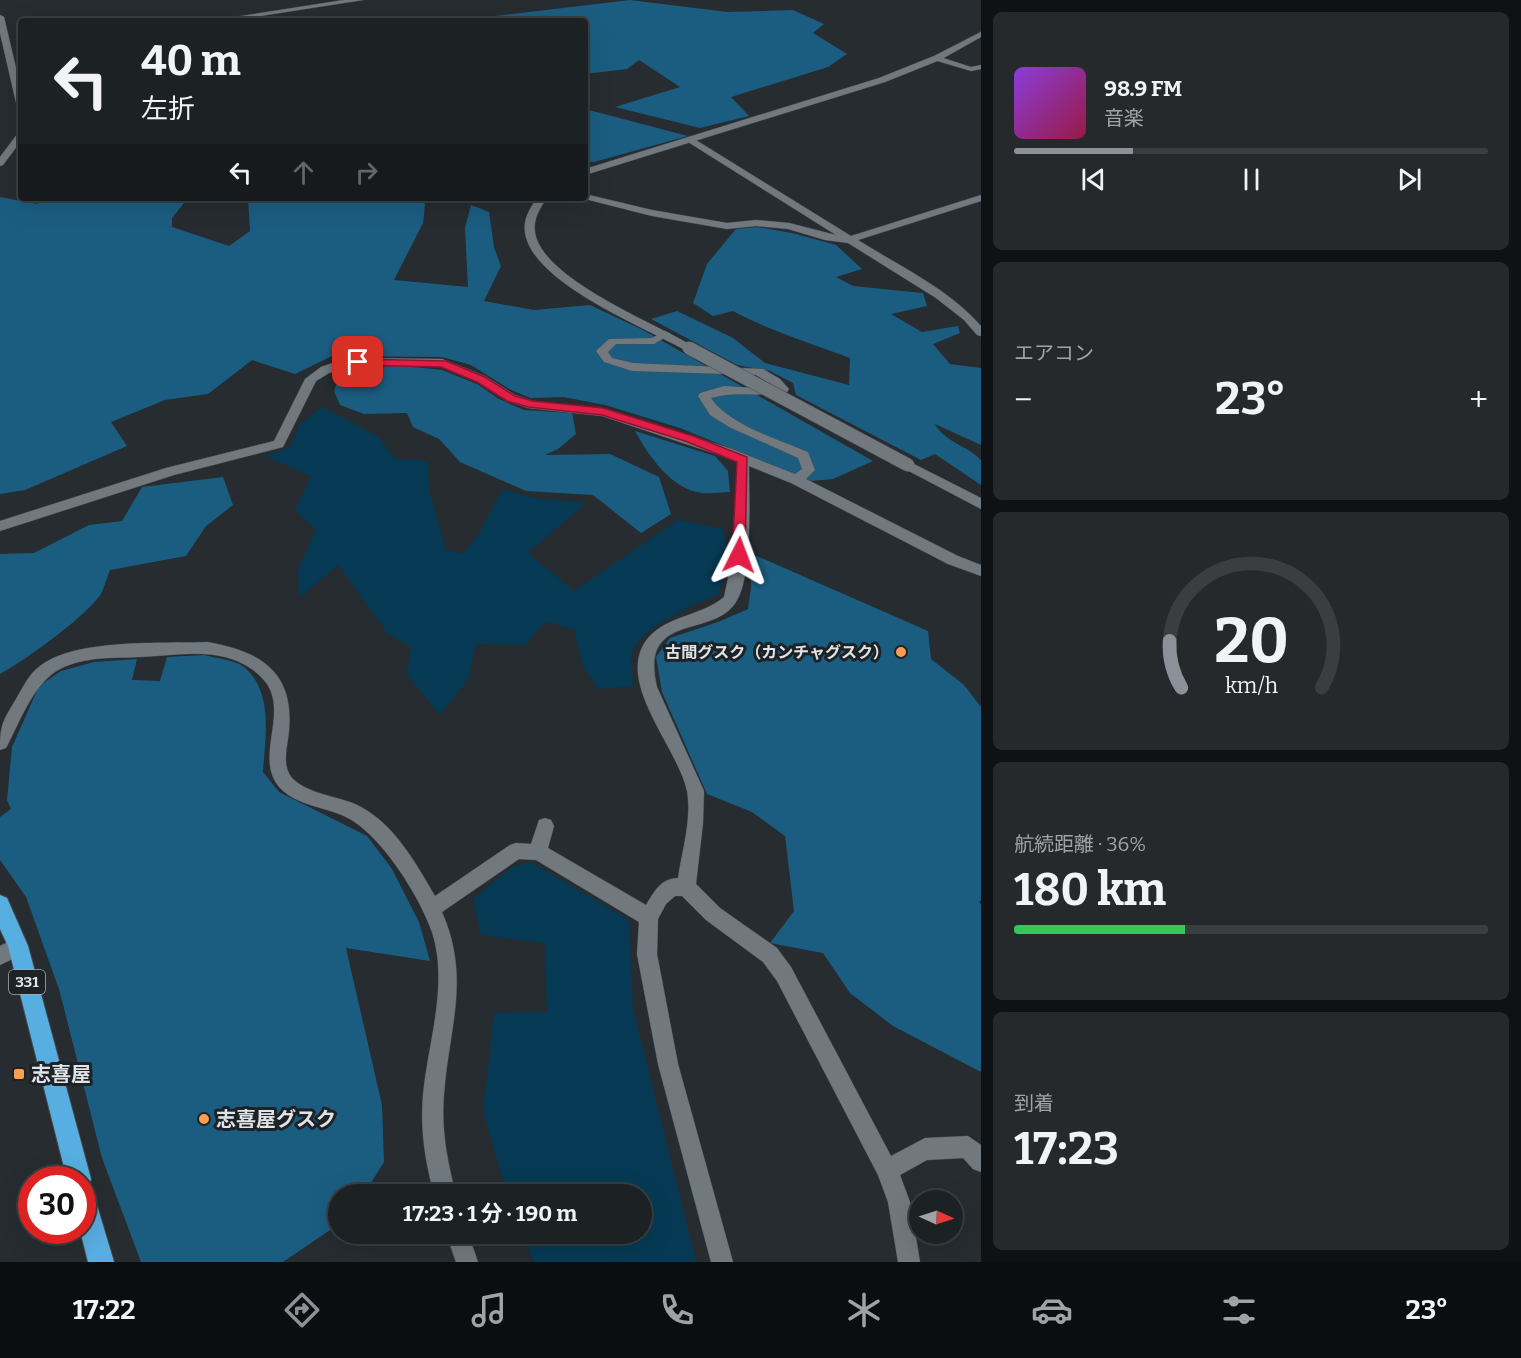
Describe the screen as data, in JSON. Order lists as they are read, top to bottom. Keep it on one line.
{"streets":{"highway":["331"]},"places":{"other":["古間グスク（カンチャグスク）","志喜屋グスク"],"transit":["志喜屋"]},"north":"right","page":{"turn":["40 m","左折"],"song":["98.9 FM","音楽"],"tile":["エアコン",["航続距離 · 36%","180 km"],["到着","17:23"]],"heat":["−","23°","+"],"limit":"30","trip":"17:23 · 1 分 · 190 m","tabs":["17:22","23°"],"gauge":["20","km/h"]}}
